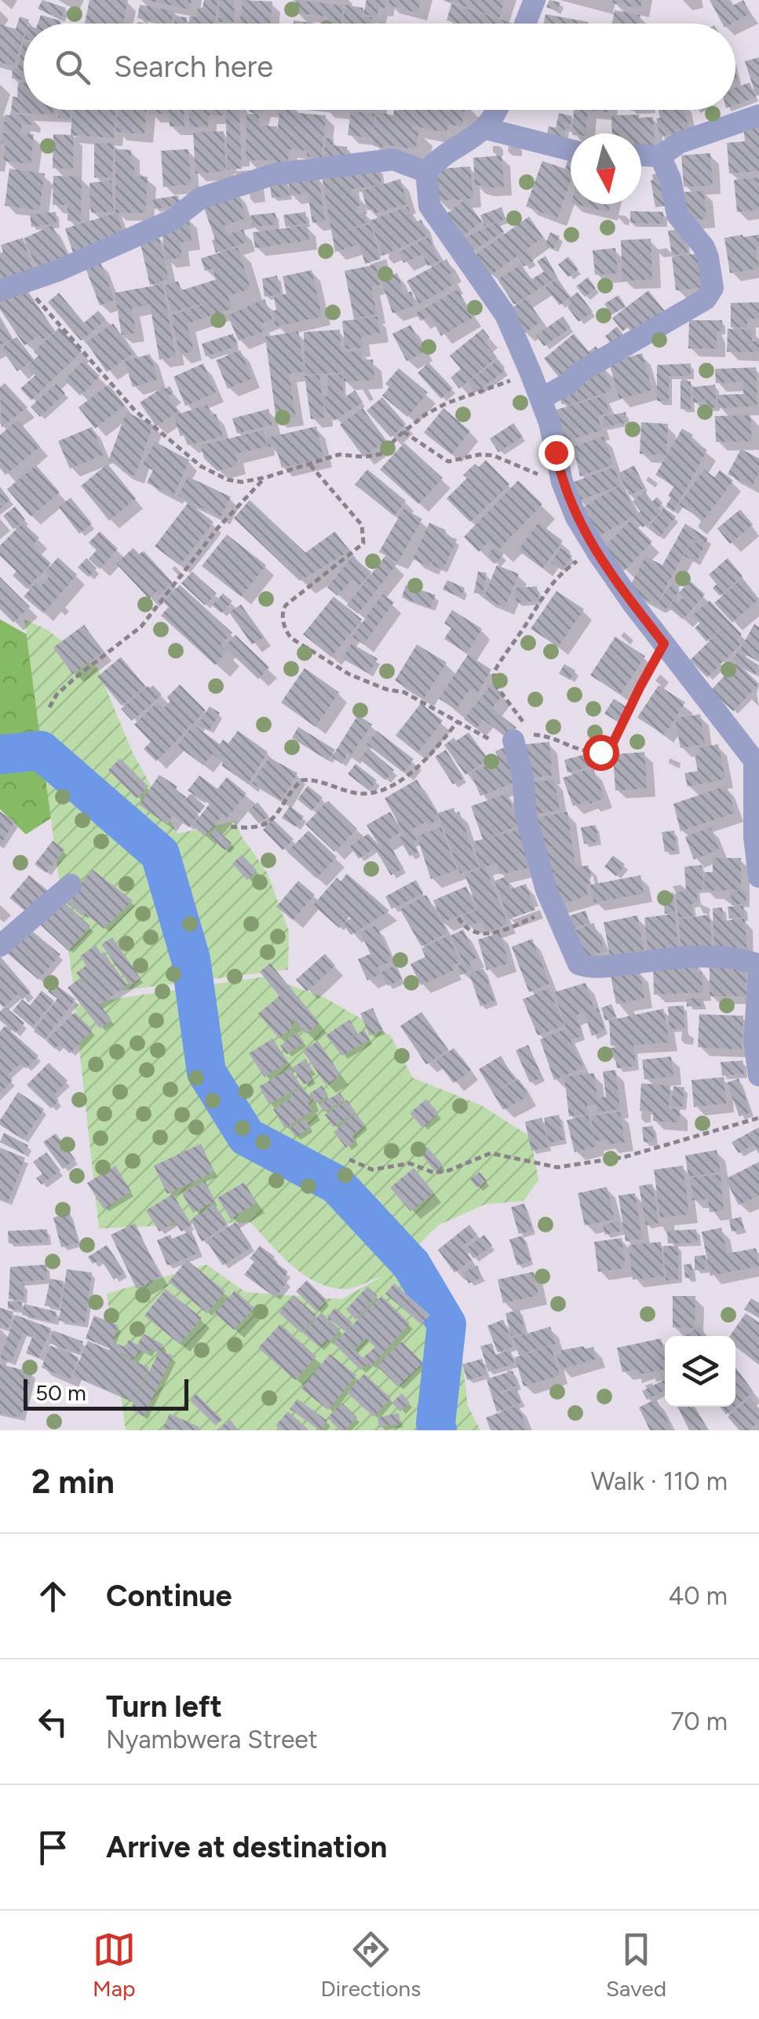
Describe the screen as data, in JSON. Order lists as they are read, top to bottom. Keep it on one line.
{"scale_bar":"50 m","north":"bottom","page":{"search":"Search here","scale":"50 m","heading":["2 min","Walk · 110 m"],"list":[["Continue","40 m"],["Turn left","Nyambwera Street","70 m"],"Arrive at destination"],"nav":["Map","Directions","Saved"]}}
